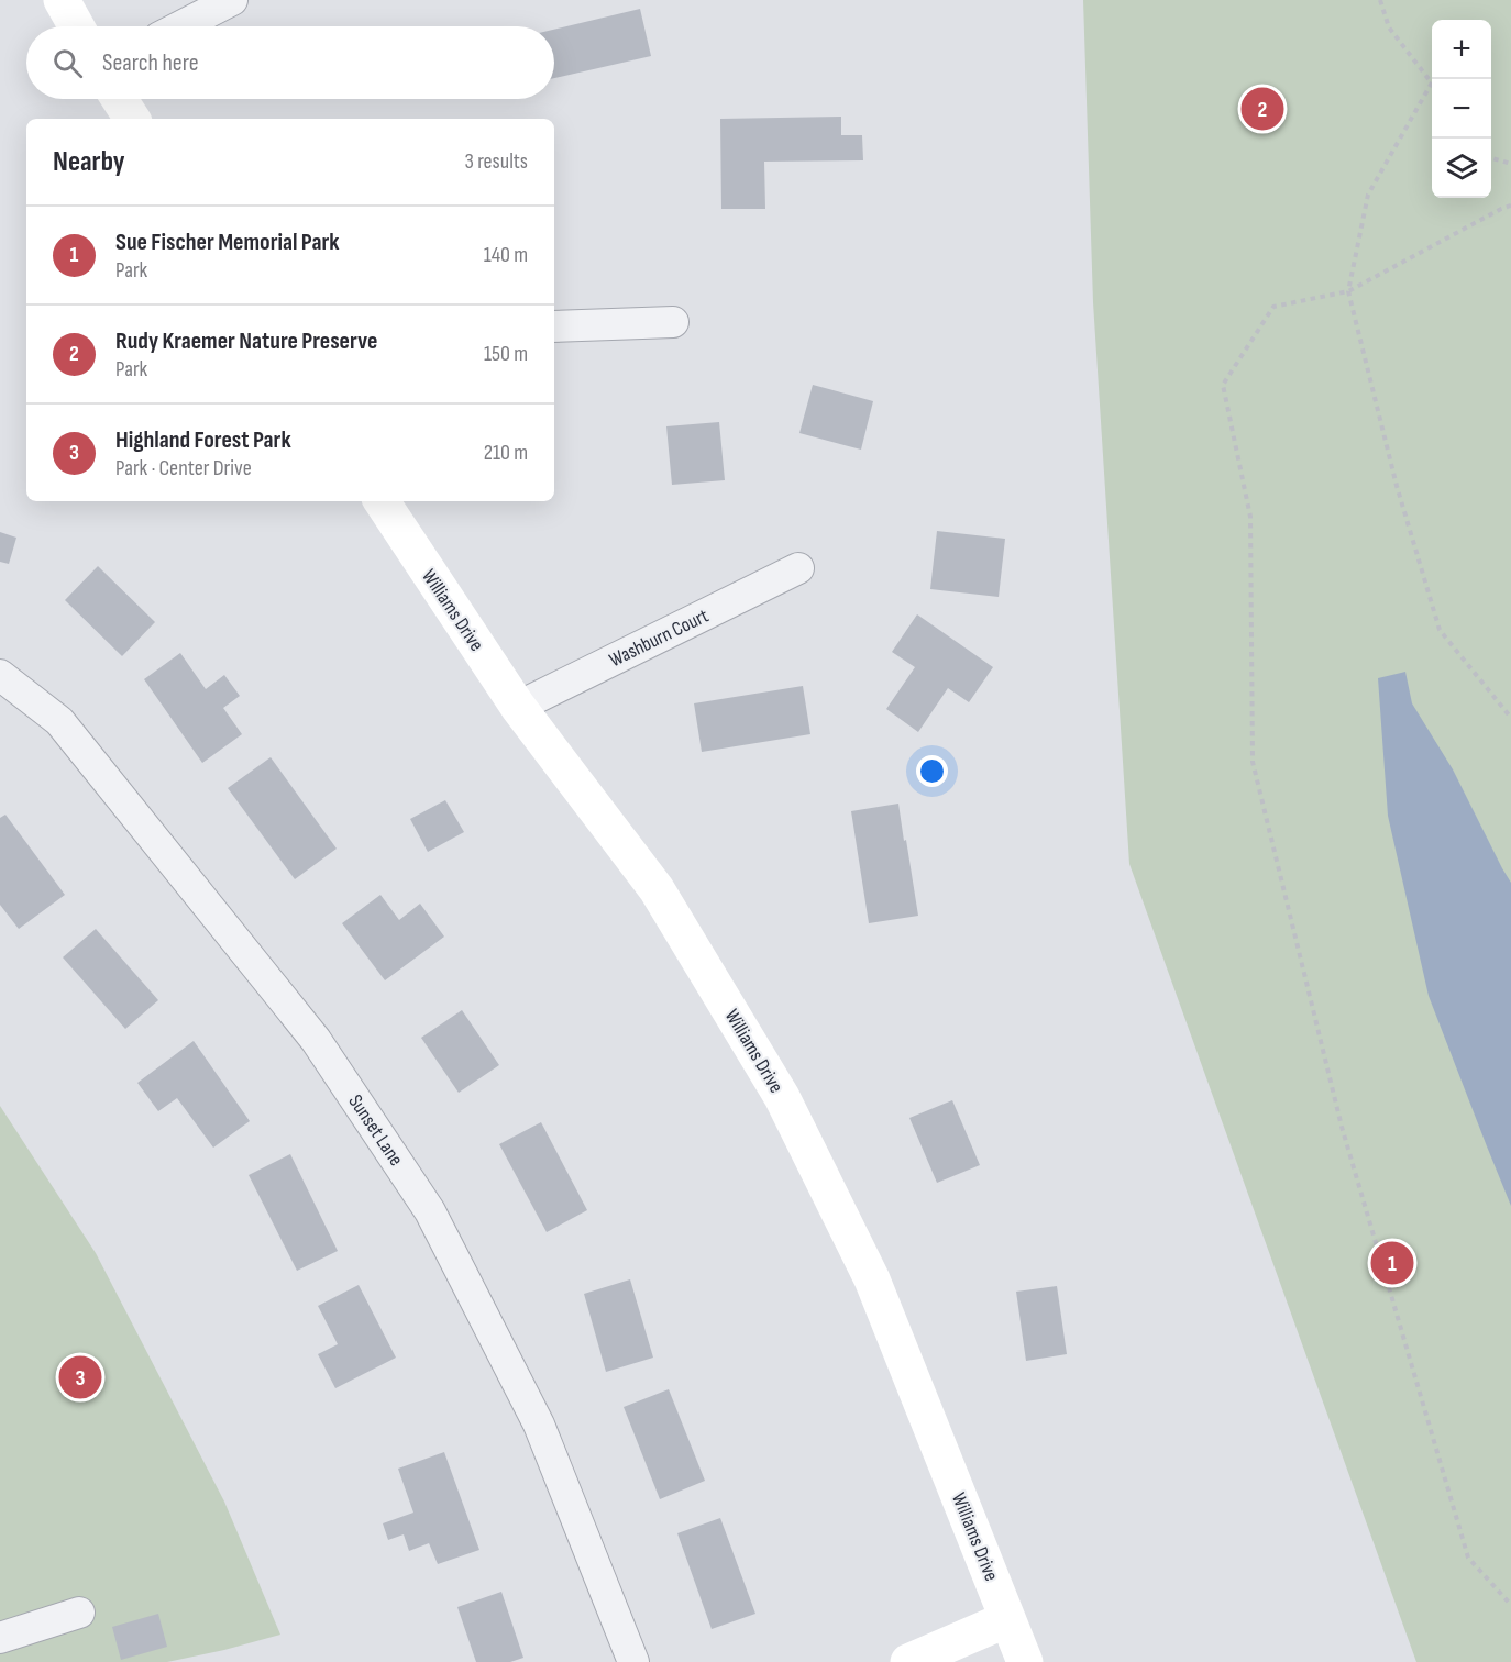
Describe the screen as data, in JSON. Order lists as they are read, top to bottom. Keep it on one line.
{"streets":{"main road":["Williams Drive"],"street":["Washburn Court","Sunset Lane"]},"crossings":[["Williams Drive","Washburn Court"]],"page":{"map_buttons":["+","−"],"search":"Search here","pins":["2","1","3"],"heading":["Nearby","3 results"],"list":[{"mark":"1","name":"Sue Fischer Memorial Park","note":"Park","value":"140 m"},{"mark":"2","name":"Rudy Kraemer Nature Preserve","note":"Park","value":"150 m"},{"mark":"3","name":"Highland Forest Park","note":"Park · Center Drive","value":"210 m"}]}}
